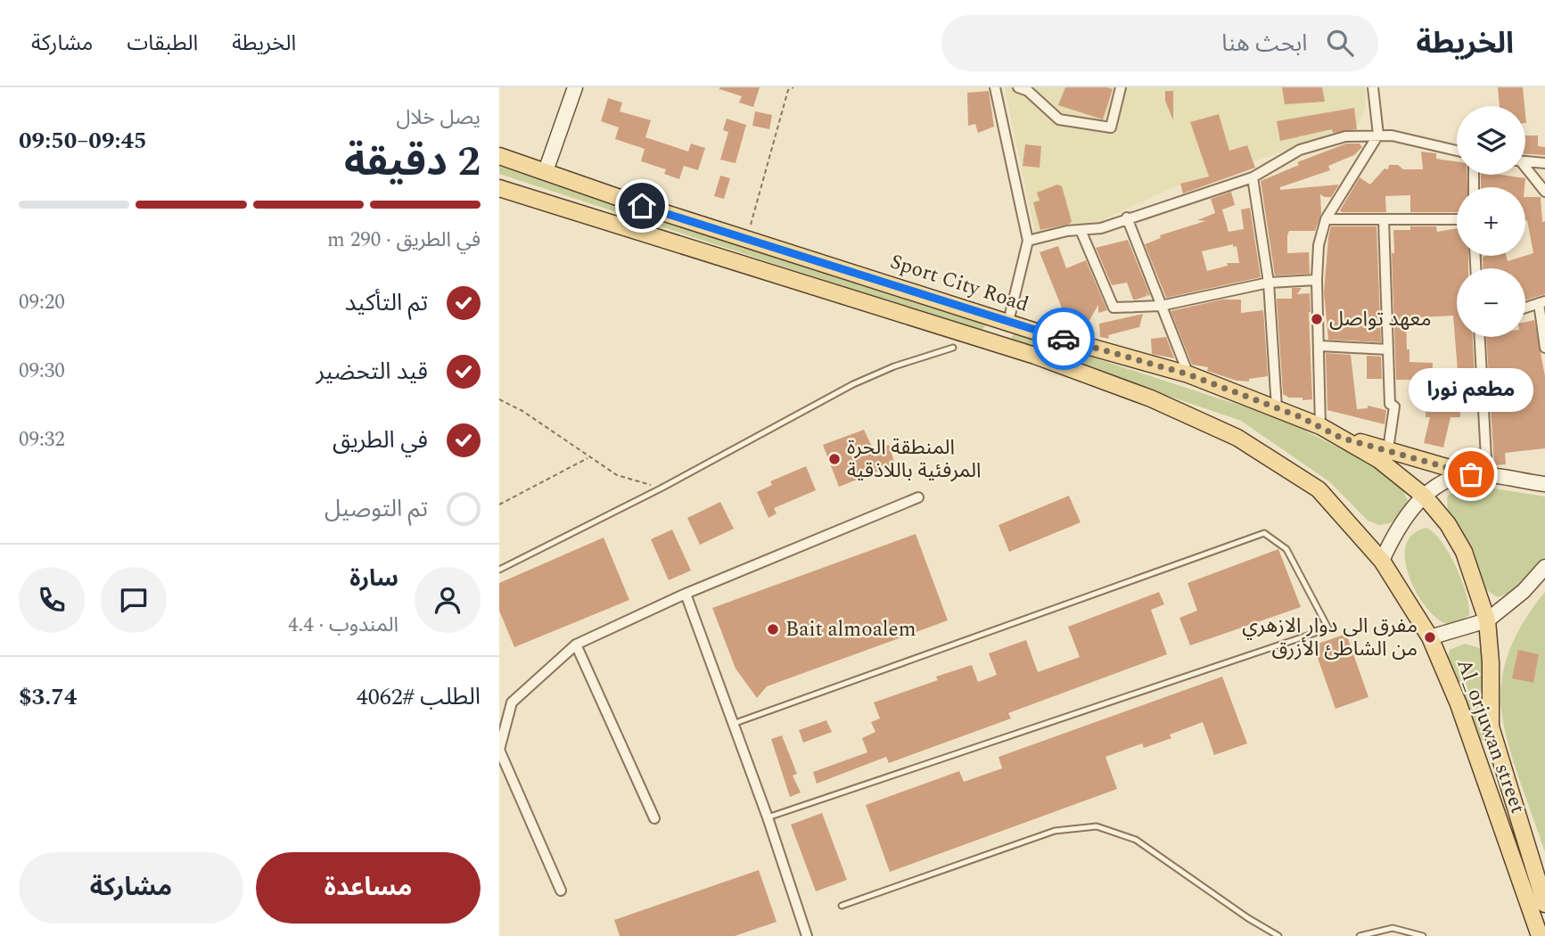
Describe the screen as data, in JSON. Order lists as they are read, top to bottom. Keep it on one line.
{"streets":{"main road":["Sport City Road","Al_orjuwan street"]},"crossings":[["Sport City Road","Al_orjuwan street"]],"places":["معهد تواصل","المنطقة الحرة المرفئية باللاذقية","مطعم نورا","Bait almoalem","مفرق الى دوار الازهري من الشاطئ الأزرق"],"page":{"header":"الخريطة","search":"ابحث هنا","nav":["الخريطة","الطبقات","مشاركة"],"heading":["2 دقيقة","يصل خلال","09:45–09:50"],"panel":["سارة","المندوب · 4.4","الطلب #4062","$3.74"],"map_buttons":["+","−"],"bar":"في الطريق · 290 m","list":[["تم التأكيد","09:20"],["قيد التحضير","09:30"],["في الطريق","09:32"],"تم التوصيل"],"bubble":"مطعم نورا","buttons":["مساعدة","مشاركة"]}}
